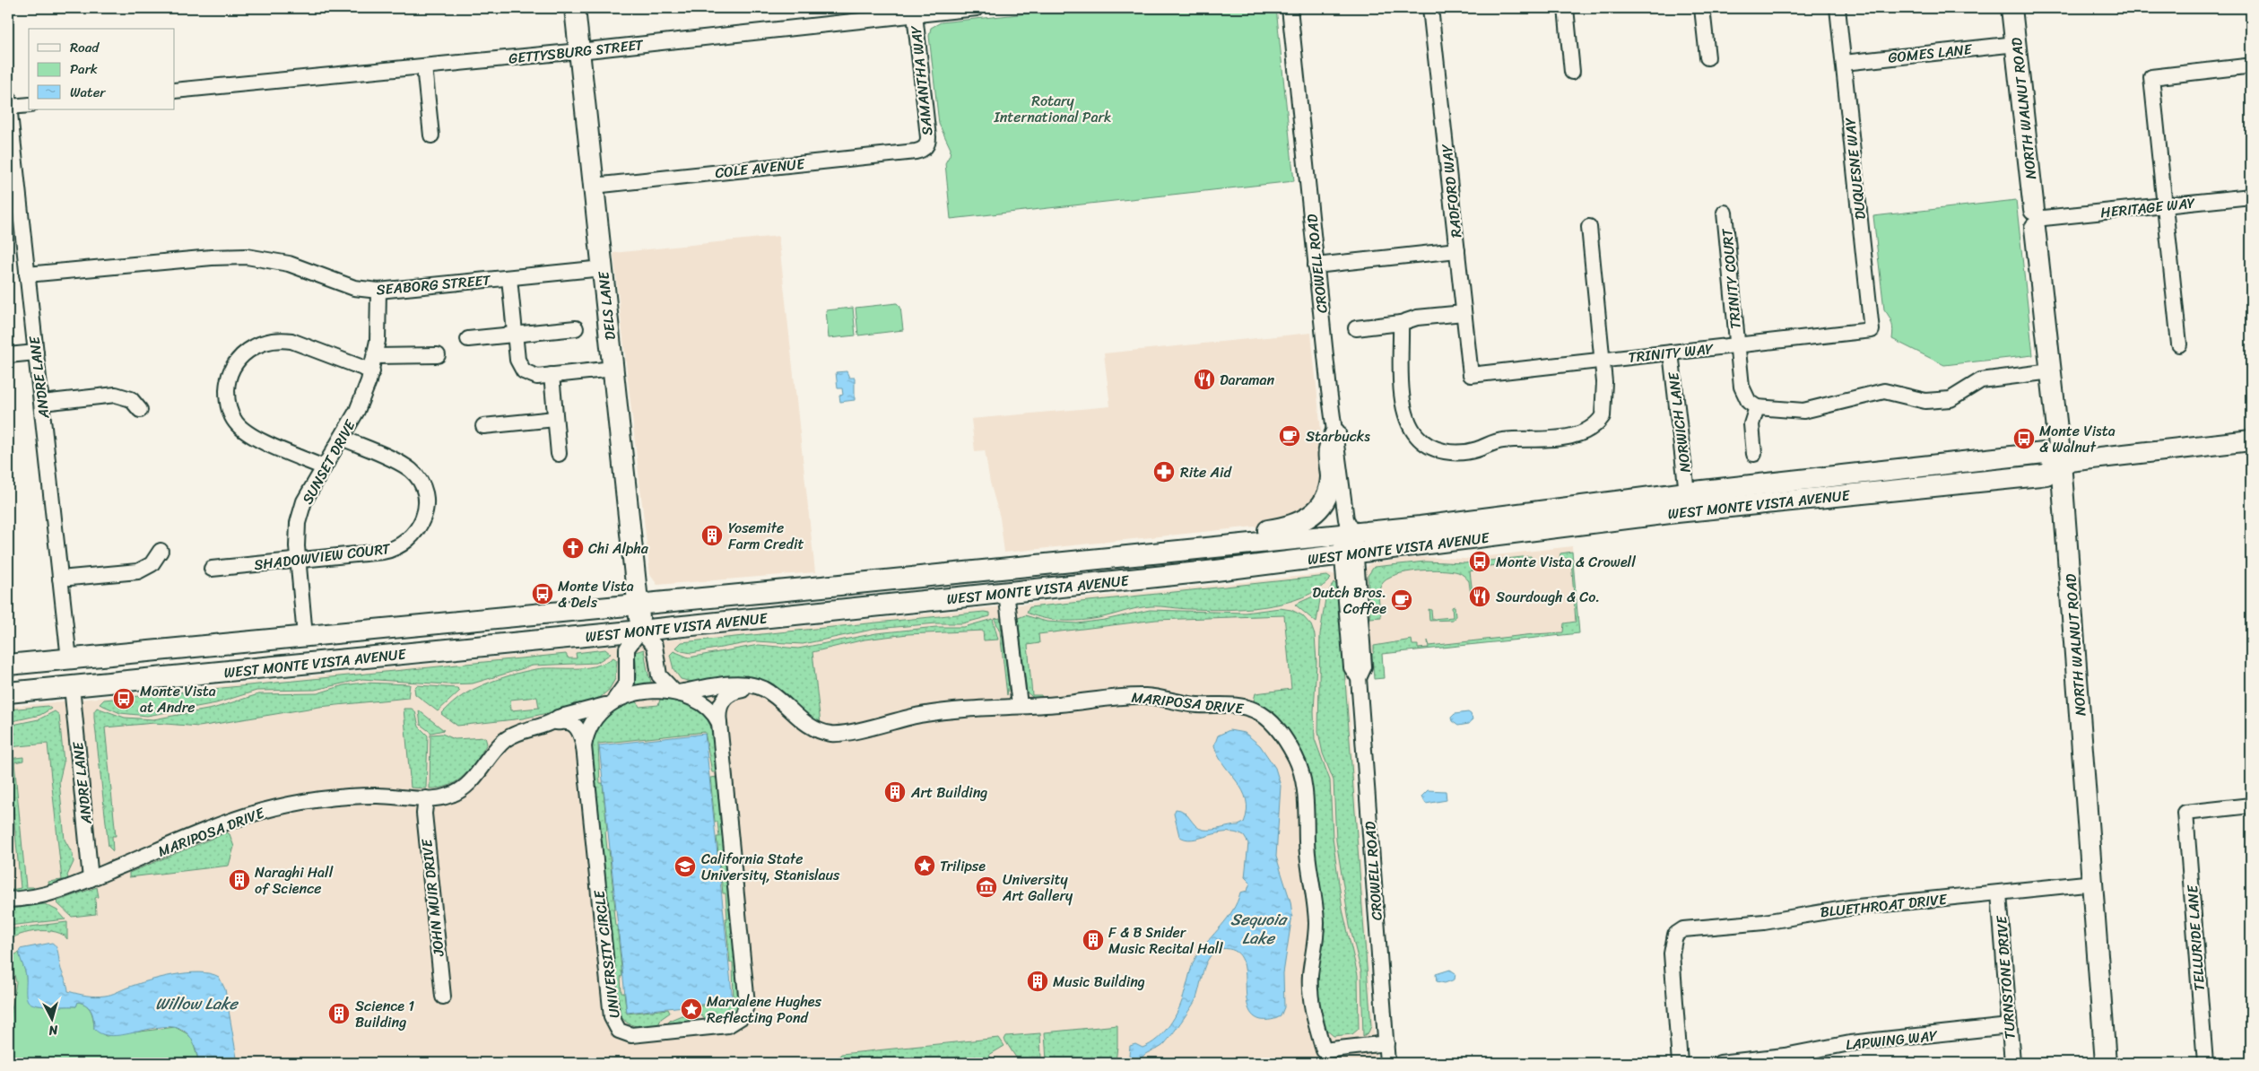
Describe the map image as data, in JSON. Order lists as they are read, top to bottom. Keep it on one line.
{"streets":{"main road":["NORTH WALNUT ROAD","DELS LANE","WEST MONTE VISTA AVENUE"],"street":["GETTYSBURG STREET","GOMES LANE","SAMANTHA WAY","COLE AVENUE","DUQUESNE WAY","RADFORD WAY","HERITAGE WAY","CROWELL ROAD","TRINITY COURT","SEABORG STREET","TRINITY WAY","ANDRE LANE","NORWICH LANE","SUNSET DRIVE","SHADOWVIEW COURT","MARIPOSA DRIVE","JOHN MUIR DRIVE","BLUETHROAT DRIVE","TELLURIDE LANE","UNIVERSITY CIRCLE","TURNSTONE DRIVE","LAPWING WAY"]},"crossings":[["GETTYSBURG STREET","SAMANTHA WAY"],["GETTYSBURG STREET","DELS LANE"],["GOMES LANE","NORTH WALNUT ROAD"],["GOMES LANE","DUQUESNE WAY"],["SAMANTHA WAY","COLE AVENUE"],["NORTH WALNUT ROAD","HERITAGE WAY"],["NORTH WALNUT ROAD","WEST MONTE VISTA AVENUE"],["NORTH WALNUT ROAD","BLUETHROAT DRIVE"],["COLE AVENUE","DELS LANE"],["DUQUESNE WAY","TRINITY WAY"],["RADFORD WAY","TRINITY WAY"],["CROWELL ROAD","WEST MONTE VISTA AVENUE"],["CROWELL ROAD","MARIPOSA DRIVE"],["TRINITY COURT","TRINITY WAY"],["SEABORG STREET","DELS LANE"],["SEABORG STREET","ANDRE LANE"],["SEABORG STREET","SUNSET DRIVE"],["DELS LANE","WEST MONTE VISTA AVENUE"],["DELS LANE","UNIVERSITY CIRCLE"],["TRINITY WAY","NORWICH LANE"],["ANDRE LANE","WEST MONTE VISTA AVENUE"],["ANDRE LANE","MARIPOSA DRIVE"],["NORWICH LANE","WEST MONTE VISTA AVENUE"],["SUNSET DRIVE","WEST MONTE VISTA AVENUE"],["SUNSET DRIVE","SHADOWVIEW COURT"],["WEST MONTE VISTA AVENUE","UNIVERSITY CIRCLE"],["MARIPOSA DRIVE","JOHN MUIR DRIVE"],["MARIPOSA DRIVE","UNIVERSITY CIRCLE"],["BLUETHROAT DRIVE","TURNSTONE DRIVE"],["TURNSTONE DRIVE","LAPWING WAY"]],"water":["Sequoia Lake","Willow Lake"],"parks":["Rotary International Park"],"places":{"restaurant":["Daraman","Sourdough & Co."],"cafe":["Starbucks","Dutch Bros. Coffee"],"bus stop":["Monte Vista & Walnut","Monte Vista & Crowell","Monte Vista & Dels","Monte Vista at Andre"],"pharmacy":["Rite Aid"],"building":["Yosemite Farm Credit","Art Building","Naraghi Hall of Science","F & B Snider Music Recital Hall","Music Building","Science 1 Building"],"church":["Chi Alpha"],"place":["Trilipse","Marvalene Hughes Reflecting Pond"],"school or university":["California State University, Stanislaus"],"museum":["University Art Gallery"]},"legend":["Road","Park","Water"],"north":"bottom"}
